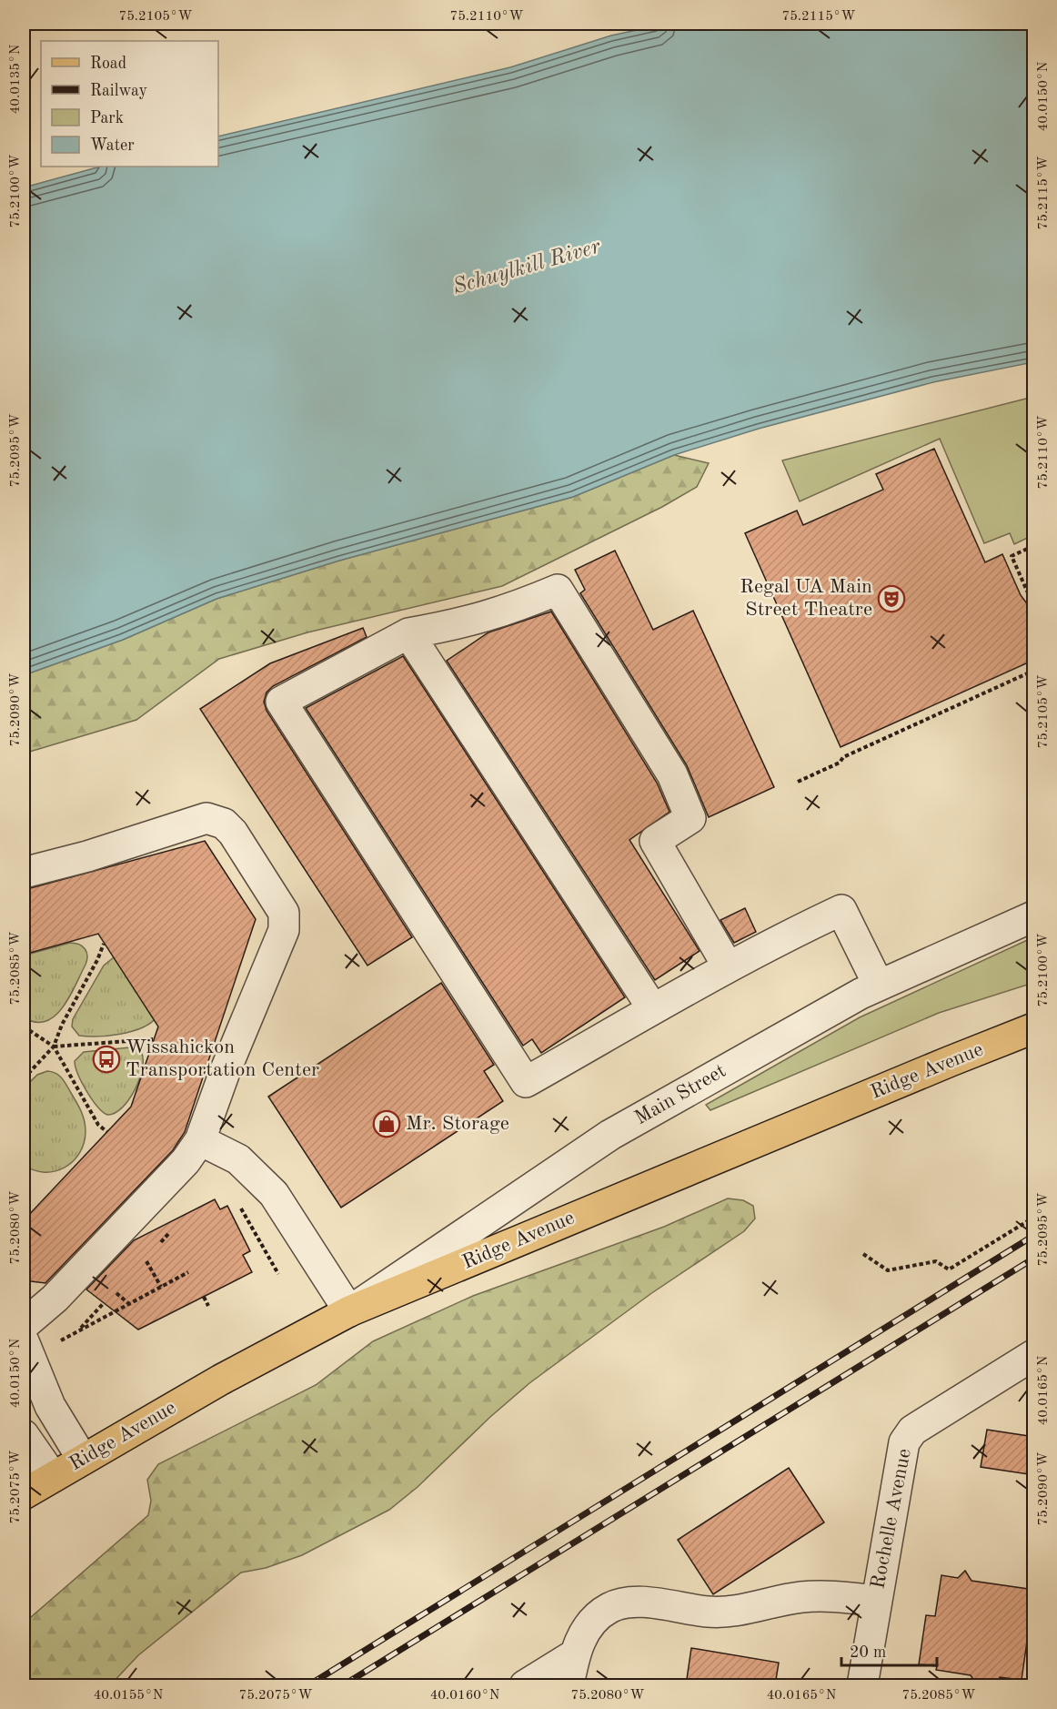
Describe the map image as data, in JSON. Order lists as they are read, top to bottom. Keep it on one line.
{"streets":{"main road":["Ridge Avenue"],"street":["Main Street","Rochelle Avenue"]},"crossings":[["Ridge Avenue","Main Street"]],"water":["Schuylkill River"],"places":{"theatre":["Regal UA Main Street Theatre"],"bus stop":["Wissahickon Transportation Center"],"shop":["Mr. Storage"]},"legend":["Road","Railway","Park","Water"],"scale_bar":"20 m","coordinates":["75.2105°W","75.2110°W","75.2115°W","40.0135°N","40.0150°N","75.2100°W","75.2095°W","75.2090°W","75.2085°W","75.2080°W","40.0165°N","75.2075°W","40.0155°N","40.0160°N"]}
